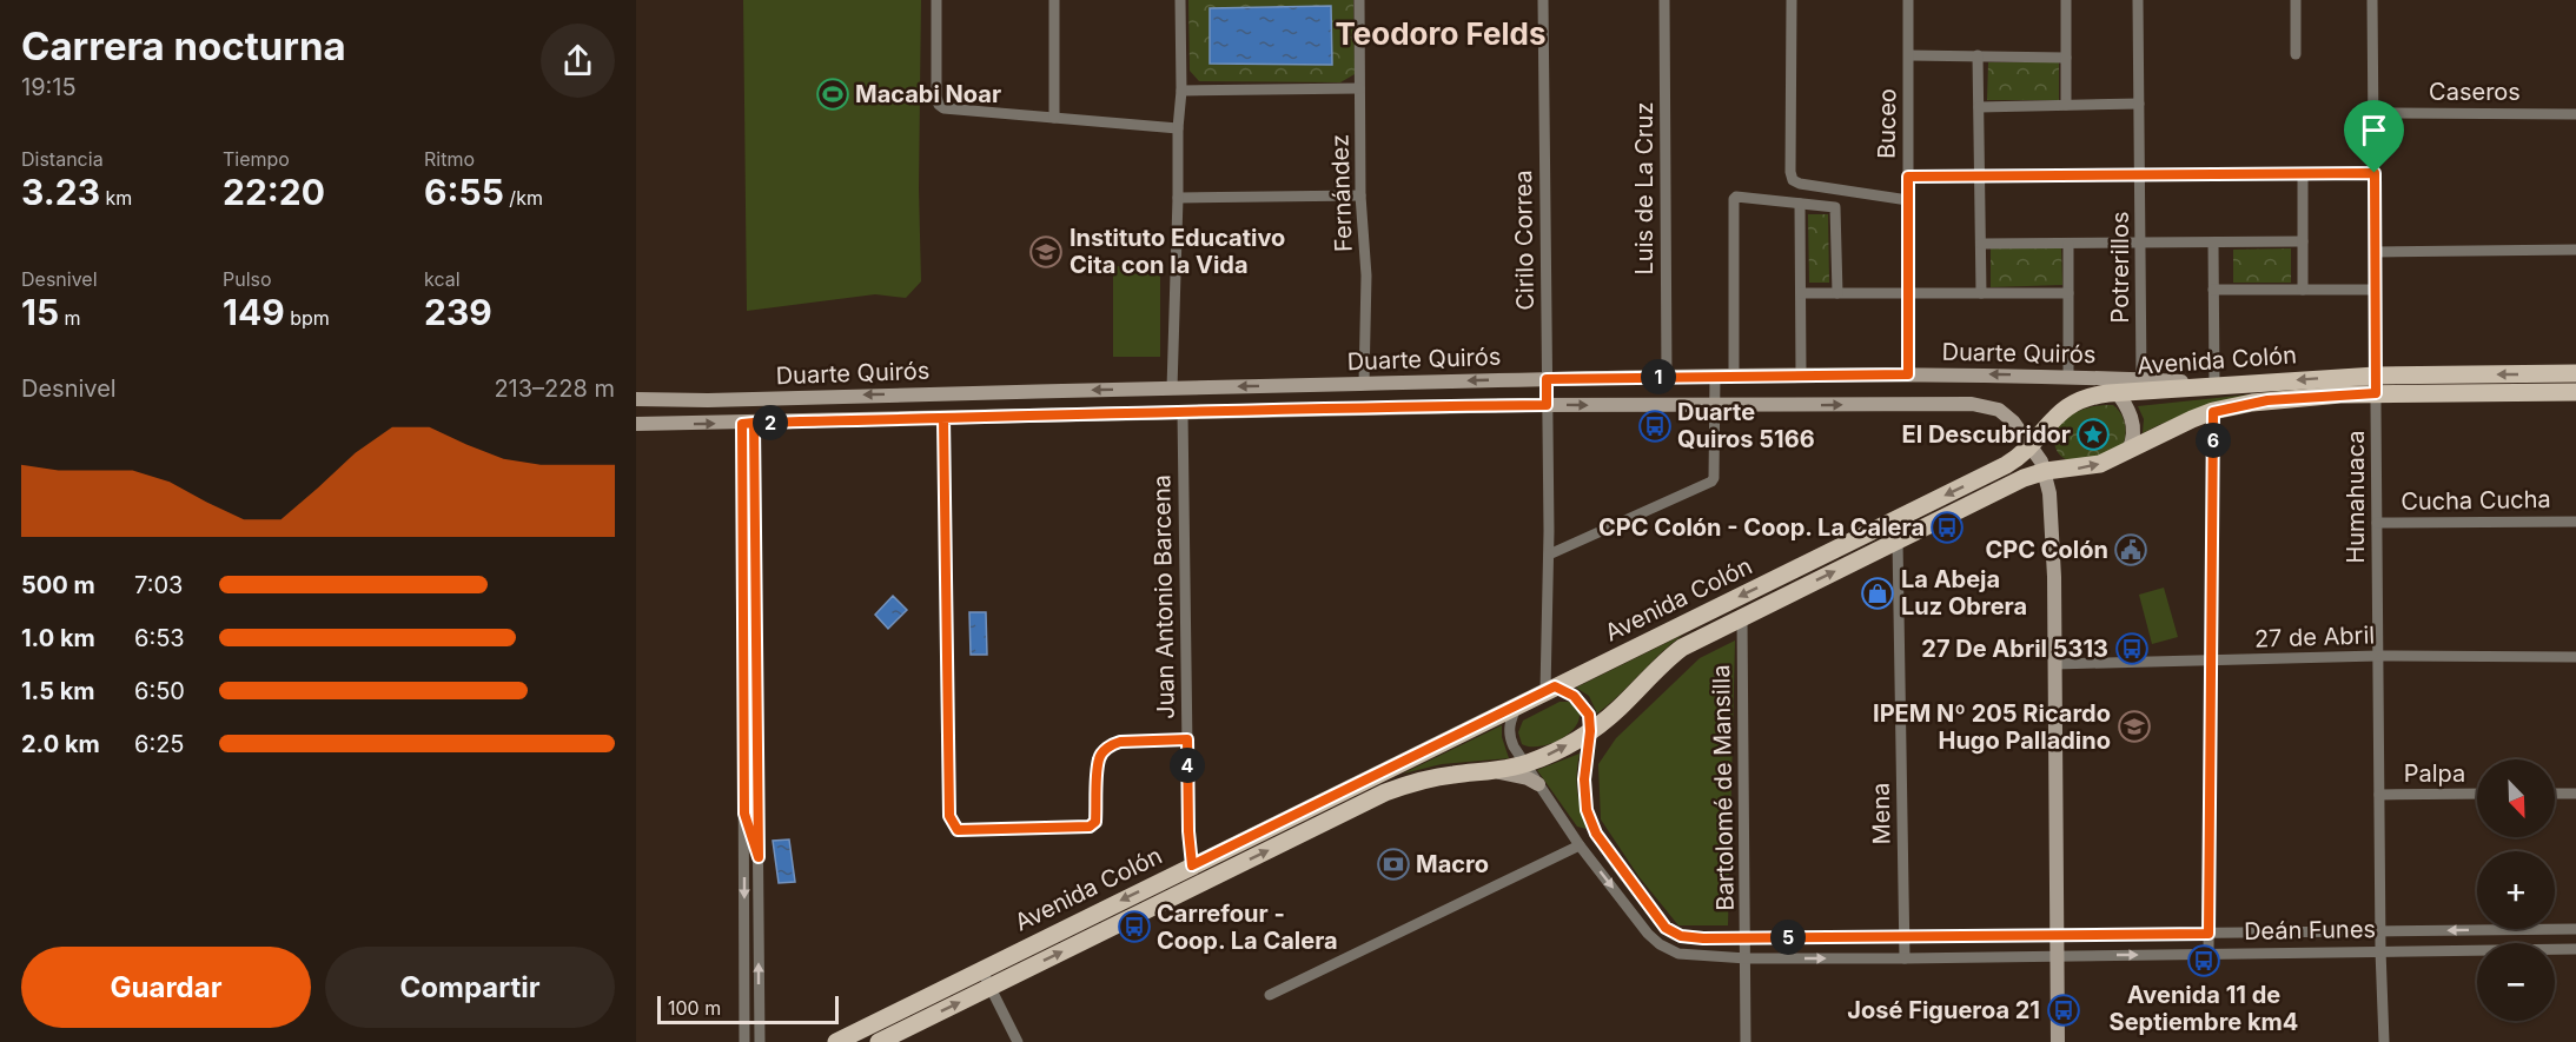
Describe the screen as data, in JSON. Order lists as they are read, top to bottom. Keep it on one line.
{"streets":{"main road":["Duarte Quirós","Avenida Colón"],"street":["Caseros","Buceo","Luis de La Cruz","Fernández","Cirilo Correa","Potrerillos","Humahuaca","Cucha Cucha","Juan Antonio Barcena","27 de Abril","Palpa","Bartolomé de Mansilla","Mena","Deán Funes"]},"crossings":[["Caseros","Humahuaca"],["Buceo","Duarte Quirós"],["Luis de La Cruz","Duarte Quirós"],["Fernández","Duarte Quirós"],["Cirilo Correa","Duarte Quirós"],["Cirilo Correa","Avenida Colón"],["Cirilo Correa","Deán Funes"],["Potrerillos","Duarte Quirós"],["Duarte Quirós","Avenida Colón"],["Duarte Quirós","Juan Antonio Barcena"],["Avenida Colón","Humahuaca"],["Avenida Colón","Juan Antonio Barcena"],["Avenida Colón","Bartolomé de Mansilla"],["Avenida Colón","Mena"],["Avenida Colón","Deán Funes"],["Humahuaca","Cucha Cucha"],["Humahuaca","27 de Abril"],["Humahuaca","Palpa"],["Humahuaca","Deán Funes"],["Bartolomé de Mansilla","Deán Funes"],["Mena","Deán Funes"]],"districts":["Teodoro Felds"],"places":{"sports":["Macabi Noar"],"school or university":["Instituto Educativo Cita con la Vida","IPEM Nº 205 Ricardo Hugo Palladino"],"bus stop":["Duarte Quiros 5166","CPC Colón - Coop. La Calera","27 De Abril 5313","Carrefour - Coop. La Calera","Avenida 11 de Septiembre km4","José Figueroa 21"],"place":["El Descubridor"],"public building":["CPC Colón"],"shop":["La Abeja Luz Obrera"],"bank":["Macro"]},"scale_bar":"100 m","north":"bottom right","page":{"heading":["Carrera nocturna","19:15"],"stats":[["Distancia","3.23 km"],["Tiempo","22:20"],["Ritmo","6:55 /km"],["Desnivel","15 m"],["Pulso","149 bpm"],["kcal","239"]],"pins":["1","2","6","4","5"],"chart":["Desnivel","213–228 m"],"list":[{"name":"500 m","note":"7:03"},{"name":"1.0 km","note":"6:53"},{"name":"1.5 km","note":"6:50"},{"name":"2.0 km","note":"6:25"}],"map_buttons":["+","−"],"buttons":["Guardar","Compartir"],"scale":"100 m"}}
